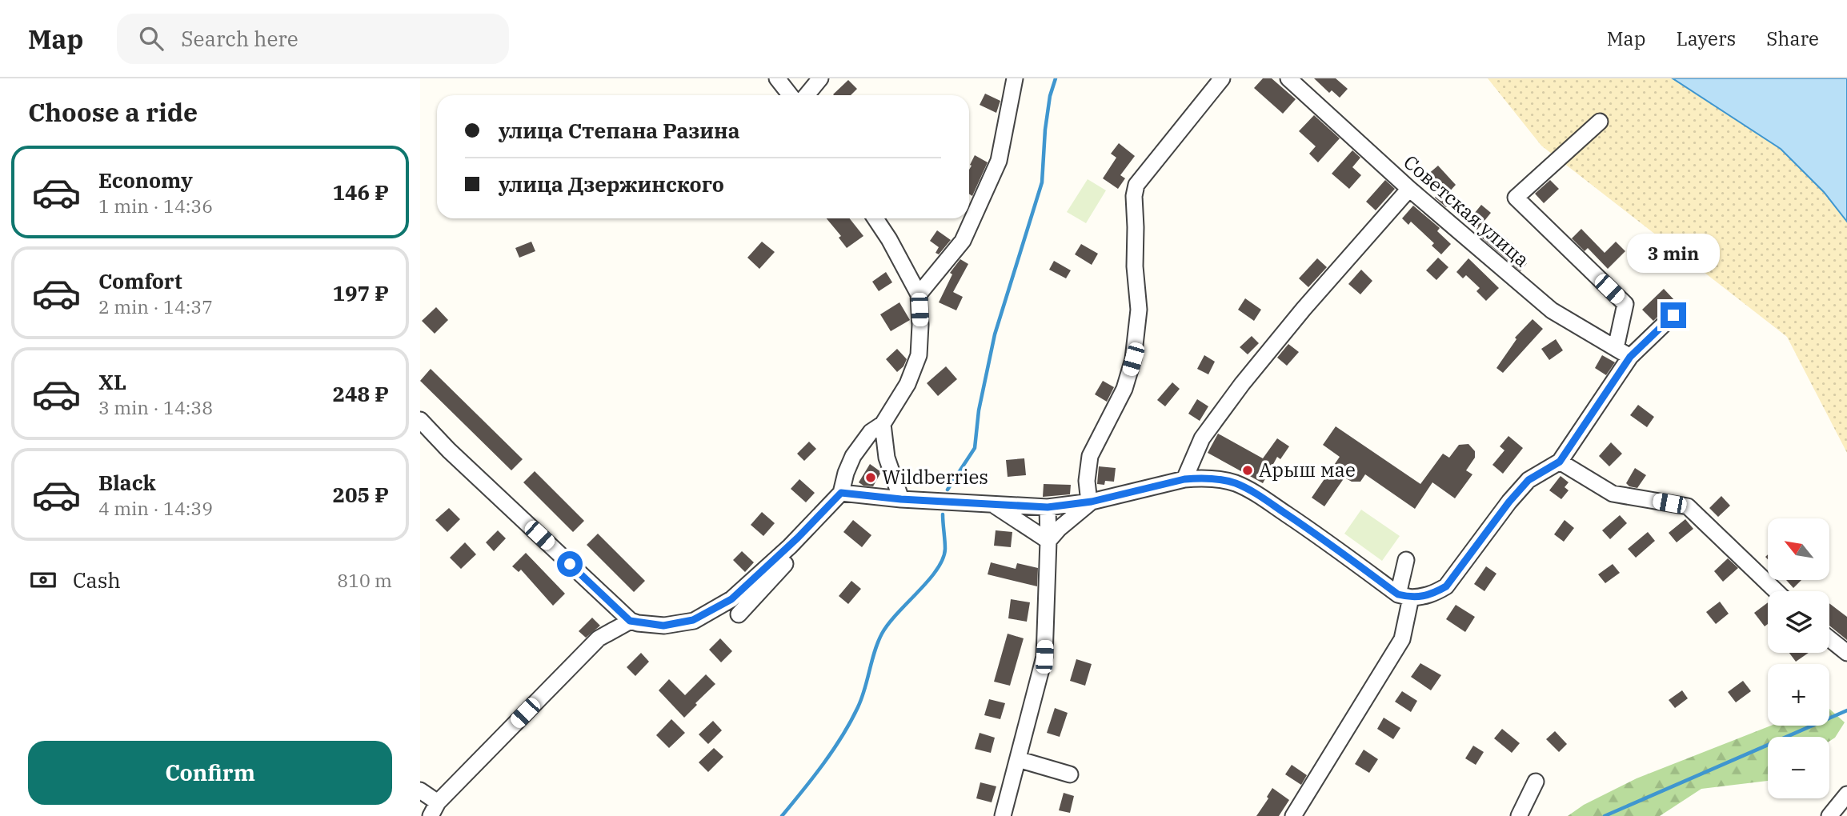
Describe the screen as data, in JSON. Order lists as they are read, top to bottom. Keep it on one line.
{"streets":{"street":["Советская улица"]},"places":["Арыш мае","Wildberries"],"north":"top left","page":{"header":"Map","search":"Search here","nav":["Map","Layers","Share"],"heading":"Choose a ride","banner":["улица Степана Разина","улица Дзержинского"],"list":[{"name":"Economy","note":"1 min · 14:36","value":"146 ₽"},{"name":"Comfort","note":"2 min · 14:37","value":"197 ₽"},{"name":"XL","note":"3 min · 14:38","value":"248 ₽"},{"name":"Black","note":"4 min · 14:39","value":"205 ₽"}],"bubble":"3 min","map_buttons":["+","−"],"pay":["Cash","810 m"],"buttons":"Confirm"}}
